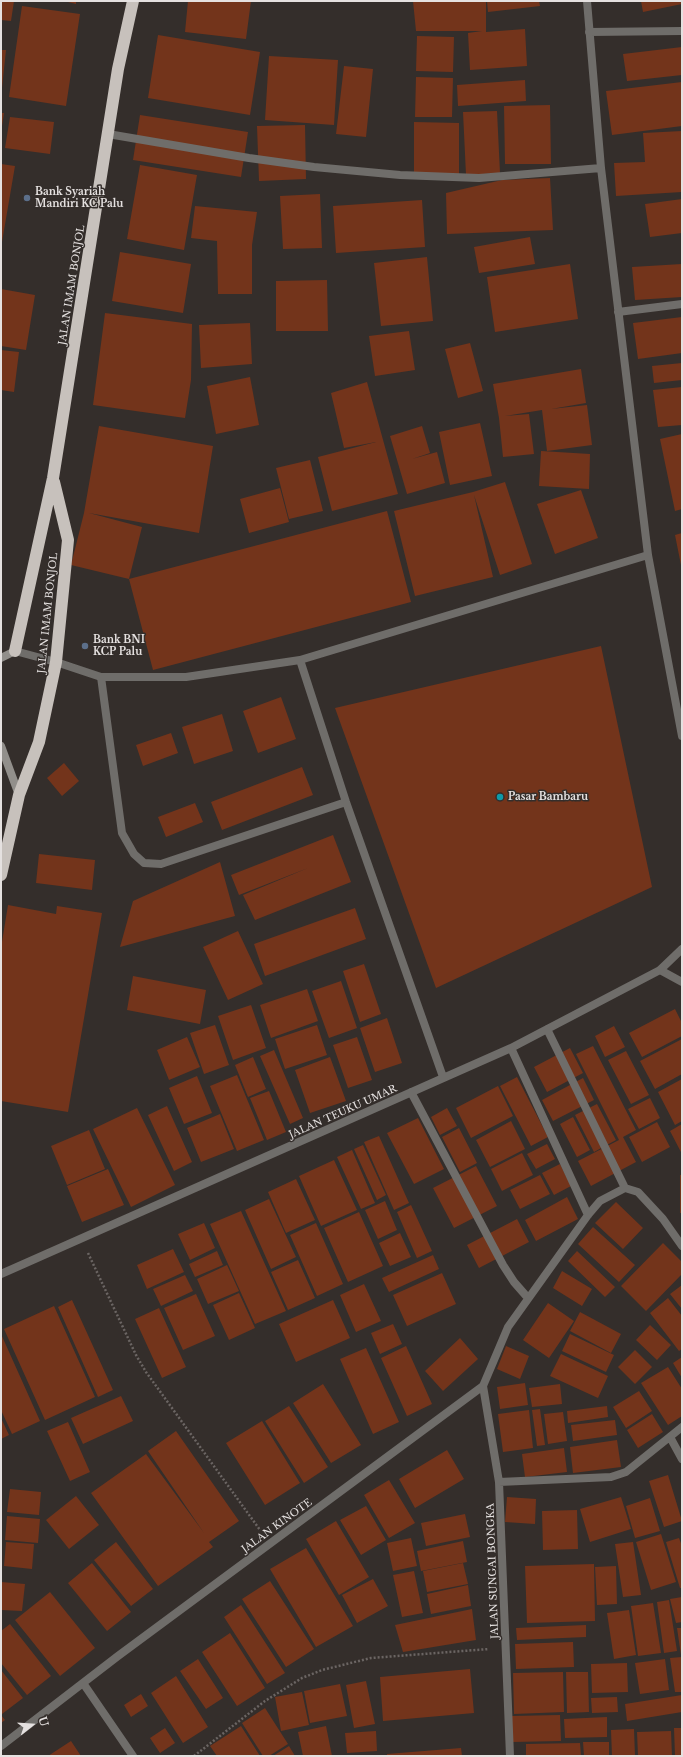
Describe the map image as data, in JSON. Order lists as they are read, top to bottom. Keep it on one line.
{"streets":{"highway":["JALAN IMAM BONJOL"],"street":["JALAN TEUKU UMAR","JALAN KINOTE","JALAN SUNGAI BONGKA"]},"crossings":[["JALAN KINOTE","JALAN SUNGAI BONGKA"]],"places":["Bank Syariah Mandiri KC Palu","Bank BNI KCP Palu","Pasar Bambaru"],"north":"right"}
